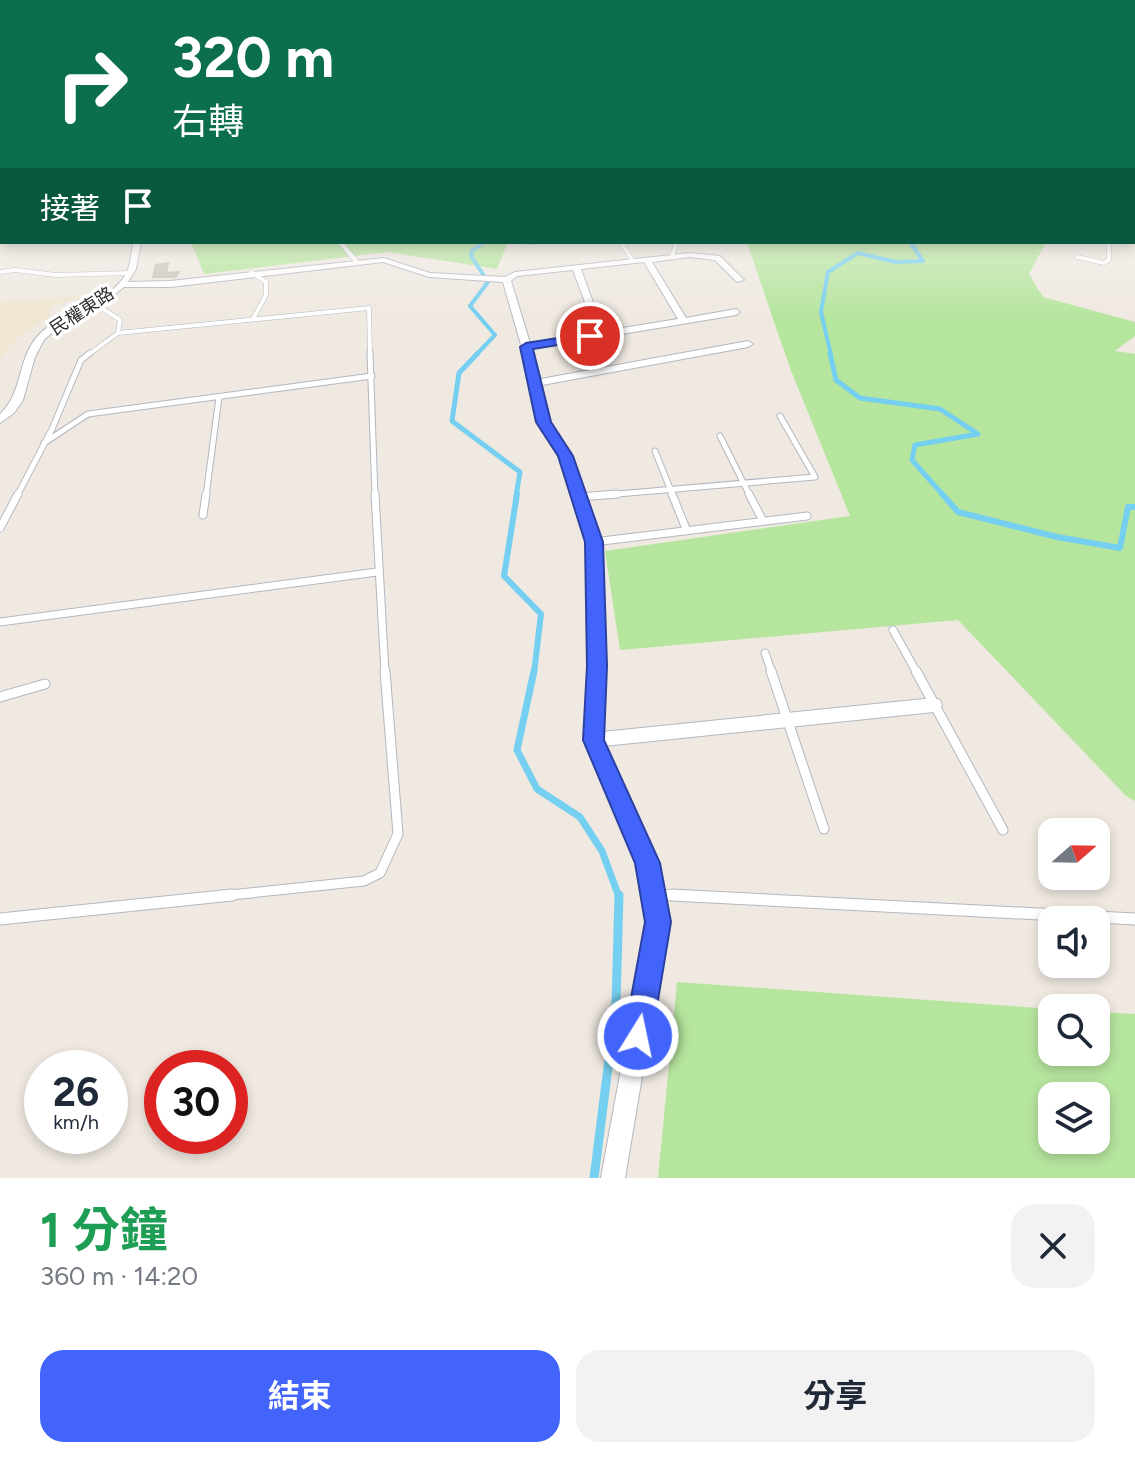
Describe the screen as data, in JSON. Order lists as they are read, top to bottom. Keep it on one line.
{"streets":{"street":["民權東路"]},"north":"right","page":{"turn":["320 m","右轉"],"then":"接著","speed":"26 km/h","limit":"30","heading":["1 分鐘","360 m · 14:20"],"buttons":["結束","分享"]}}
